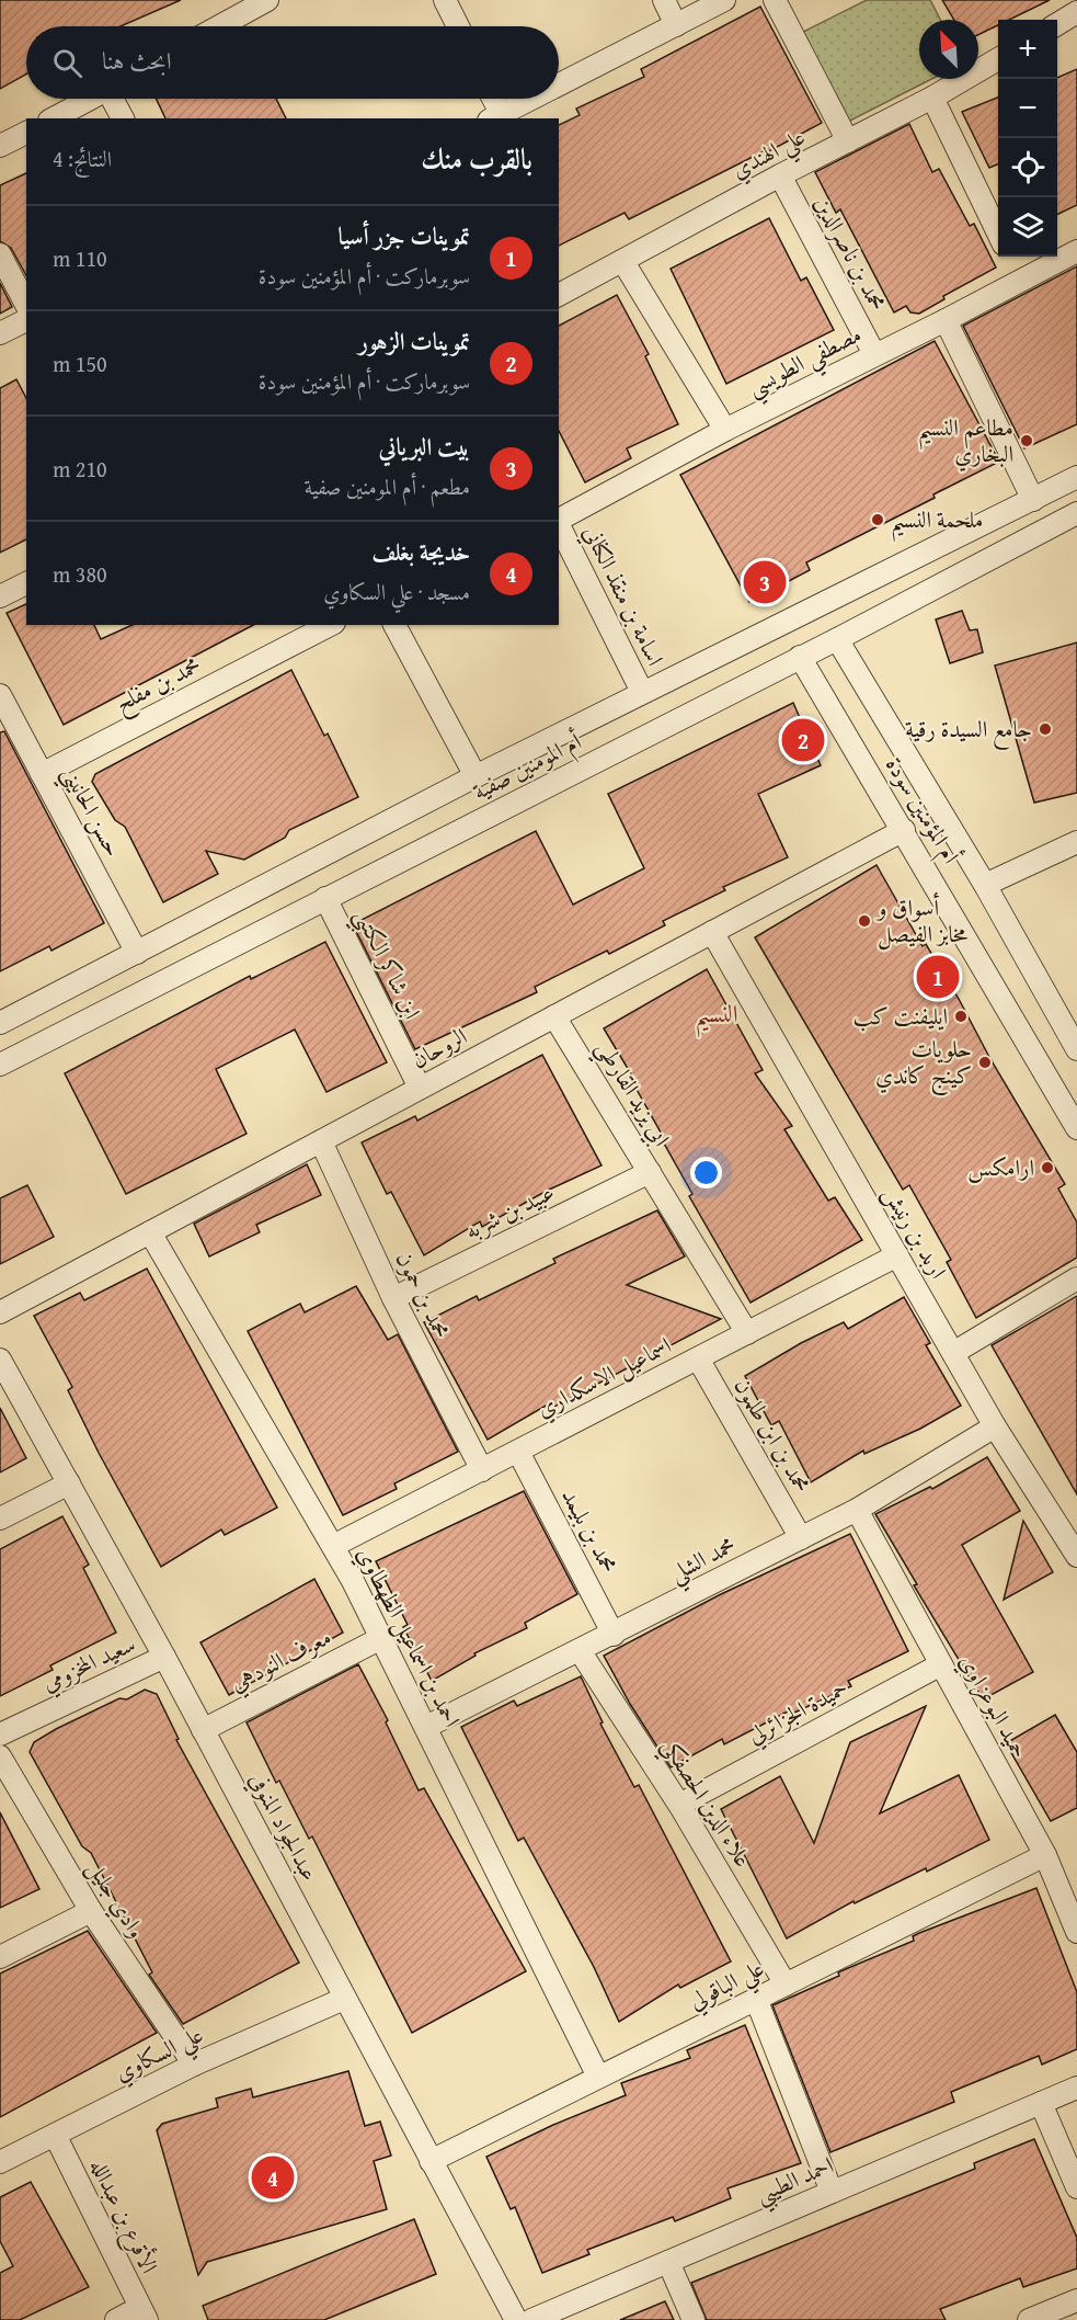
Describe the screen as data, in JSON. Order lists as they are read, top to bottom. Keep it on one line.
{"streets":{"street":["علي الهندي","محمد بن ناصرالدين","مصطفي الطويسي","اسامة بن منقذ الكناني","محمد بن مفلح","أم المومنين صفية","أم المؤمنين سودة","حسن الحانيني","ابن شاكر الكتبي","الروحان","ابي يزيد القارطي","عبيد بن شربه","اربد بن رنيش","محمد بن حمون","اسماعيل الاسكداري","محمد بن ابن طلمون","محمد بن بليمد","محمد الشلي","احمد بن اسماعيل الطهطاوي","معرف النودهي","سعيد المخزومي","حميد البوعزاوي","حميدة الجزائرلي","علاء الدين الحصفكي","عبدالجواد المنوفي","وادي جليل","علي الباقولي","علي السكاوي","احمد الطيبي","الأقرع بن عبدالله"]},"crossings":[["علي الهندي","محمد بن ناصرالدين"],["محمد بن ناصرالدين","مصطفي الطويسي"],["اسامة بن منقذ الكناني","أم المومنين صفية"],["محمد بن مفلح","حسن الحانيني"],["أم المومنين صفية","أم المؤمنين سودة"],["أم المومنين صفية","حسن الحانيني"],["أم المومنين صفية","ابن شاكر الكتبي"],["أم المؤمنين سودة","الروحان"],["ابن شاكر الكتبي","الروحان"],["الروحان","ابي يزيد القارطي"],["الروحان","اربد بن رنيش"],["الروحان","محمد بن حمون"],["الروحان","احمد بن اسماعيل الطهطاوي"],["ابي يزيد القارطي","عبيد بن شربه"],["ابي يزيد القارطي","اسماعيل الاسكداري"],["عبيد بن شربه","محمد بن حمون"],["اربد بن رنيش","اسماعيل الاسكداري"],["اربد بن رنيش","محمد الشلي"],["محمد بن حمون","اسماعيل الاسكداري"],["اسماعيل الاسكداري","محمد بن ابن طلمون"],["اسماعيل الاسكداري","محمد بن بليمد"],["اسماعيل الاسكداري","احمد بن اسماعيل الطهطاوي"],["محمد بن ابن طلمون","محمد الشلي"],["محمد بن بليمد","محمد الشلي"],["محمد الشلي","احمد بن اسماعيل الطهطاوي"],["محمد الشلي","حميد البوعزاوي"],["محمد الشلي","علاء الدين الحصفكي"],["احمد بن اسماعيل الطهطاوي","معرف النودهي"],["احمد بن اسماعيل الطهطاوي","علي الباقولي"],["معرف النودهي","عبدالجواد المنوفي"],["سعيد المخزومي","عبدالجواد المنوفي"],["حميد البوعزاوي","حميدة الجزائرلي"],["حميد البوعزاوي","علي الباقولي"],["حميدة الجزائرلي","علاء الدين الحصفكي"],["علاء الدين الحصفكي","علي الباقولي"],["عبدالجواد المنوفي","علي الباقولي"],["عبدالجواد المنوفي","علي السكاوي"],["وادي جليل","علي السكاوي"],["علي السكاوي","الأقرع بن عبدالله"]],"districts":["النسيم"],"places":["مطاعم النسيم البخاري","ملحمة النسيم","جامع السيدة رقية","أسواق و مخابز الفيصل","ايليفنت كب","حلويات كينج كاندي","ارامكس"],"north":"top left","page":{"map_buttons":["+","−"],"search":"ابحث هنا","heading":["بالقرب منك","النتائج: 4"],"list":[{"mark":"1","name":"تموينات جزر أسيا","note":"سوبرماركت · أم المؤمنين سودة","value":"110 m"},{"mark":"2","name":"تموينات الزهور","note":"سوبرماركت · أم المؤمنين سودة","value":"150 m"},{"mark":"3","name":"بيت البرياني","note":"مطعم · أم المومنين صفية","value":"210 m"},{"mark":"4","name":"خديجة بغلف","note":"مسجد · علي السكاوي","value":"380 m"}],"pins":["3","2","1","4"]}}
